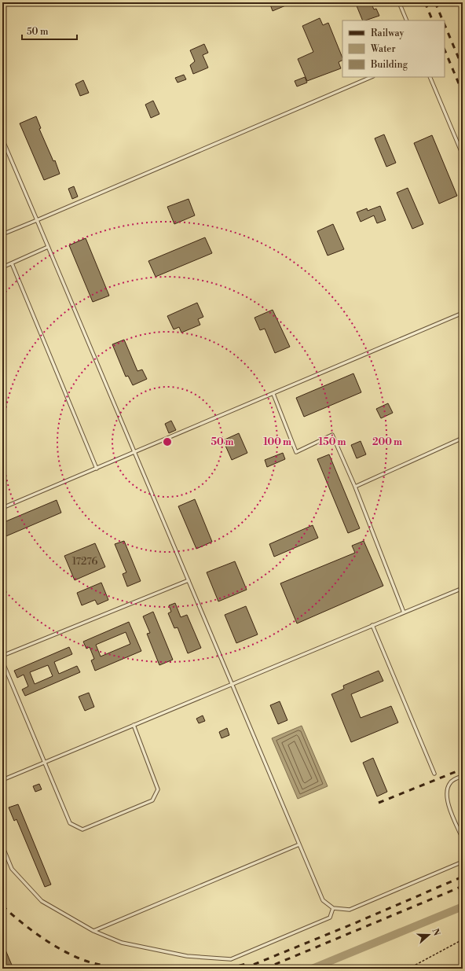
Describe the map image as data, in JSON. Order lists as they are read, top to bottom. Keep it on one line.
{"house_numbers":["17276"],"legend":["Railway","Water","Building"],"scale_bar":"50 m","north":"right","rings":["50 m","100 m","150 m","200 m"]}
